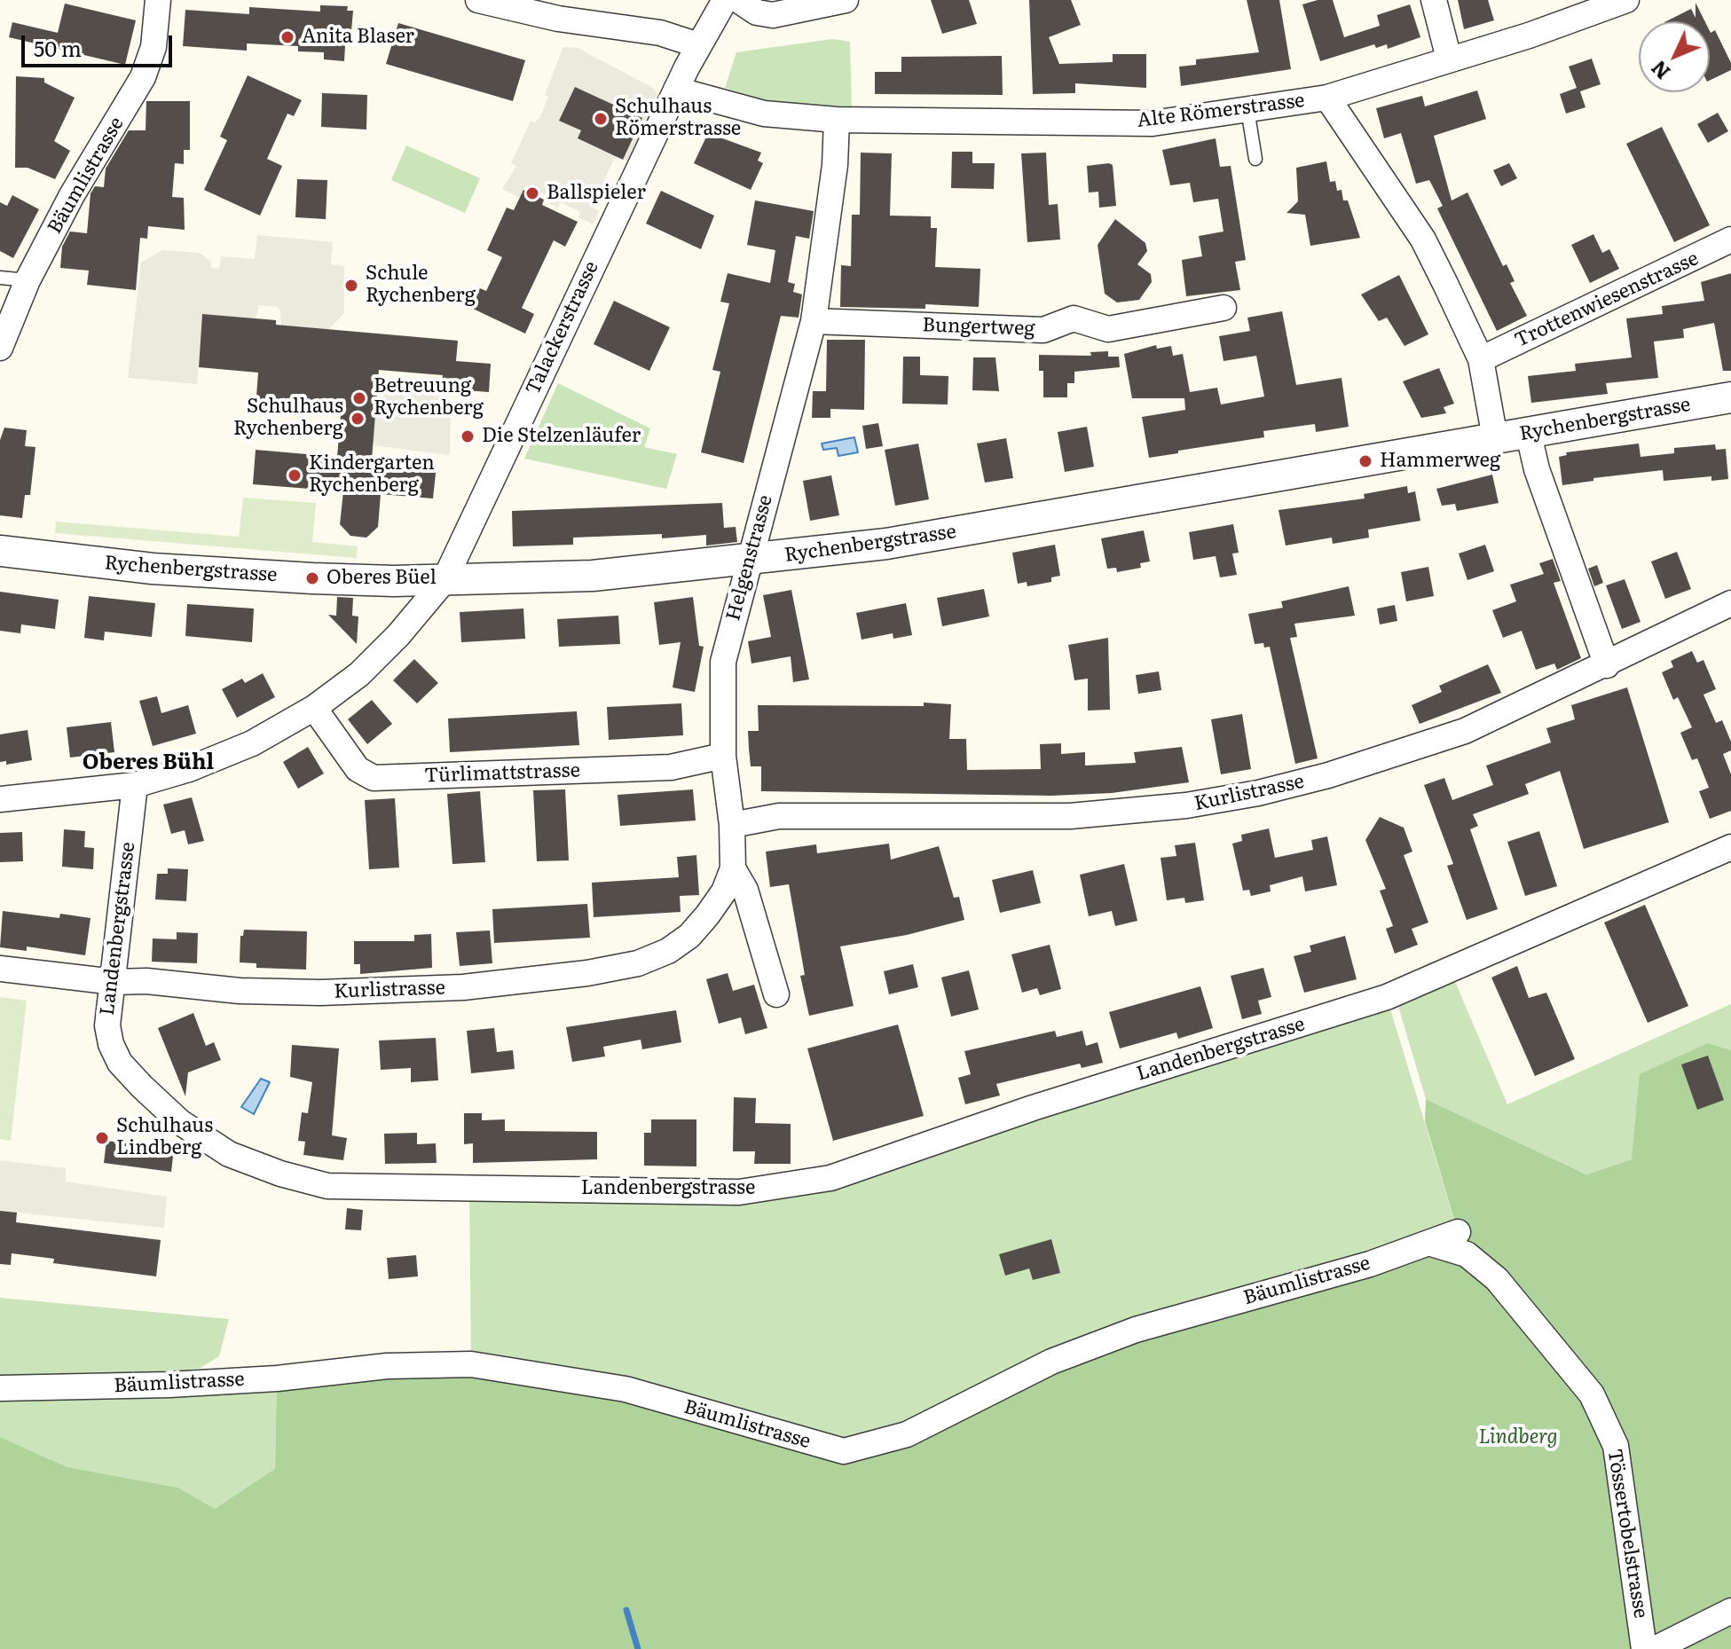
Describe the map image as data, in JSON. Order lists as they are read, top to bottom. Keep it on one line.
{"streets":{"street":["Alte Römerstrasse","Bäumlistrasse","Trottenwiesenstrasse","Bungertweg","Talackerstrasse","Rychenbergstrasse","Helgenstrasse","Türlimattstrasse","Kurlistrasse","Landenbergstrasse","Tössertobelstrasse"]},"crossings":[["Alte Römerstrasse","Talackerstrasse"],["Alte Römerstrasse","Helgenstrasse"],["Bäumlistrasse","Tössertobelstrasse"],["Bungertweg","Helgenstrasse"],["Talackerstrasse","Rychenbergstrasse"],["Talackerstrasse","Türlimattstrasse"],["Talackerstrasse","Landenbergstrasse"],["Rychenbergstrasse","Helgenstrasse"],["Helgenstrasse","Türlimattstrasse"],["Helgenstrasse","Kurlistrasse"],["Kurlistrasse","Landenbergstrasse"]],"districts":["Oberes Bühl"],"parks":["Lindberg"],"places":["Anita Blaser","Schulhaus Römerstrasse","Ballspieler","Schule Rychenberg","Betreuung Rychenberg","Schulhaus Rychenberg","Die Stelzenläufer","Hammerweg","Kindergarten Rychenberg","Oberes Büel","Schulhaus Lindberg"],"scale_bar":"50 m","north":"bottom left"}
